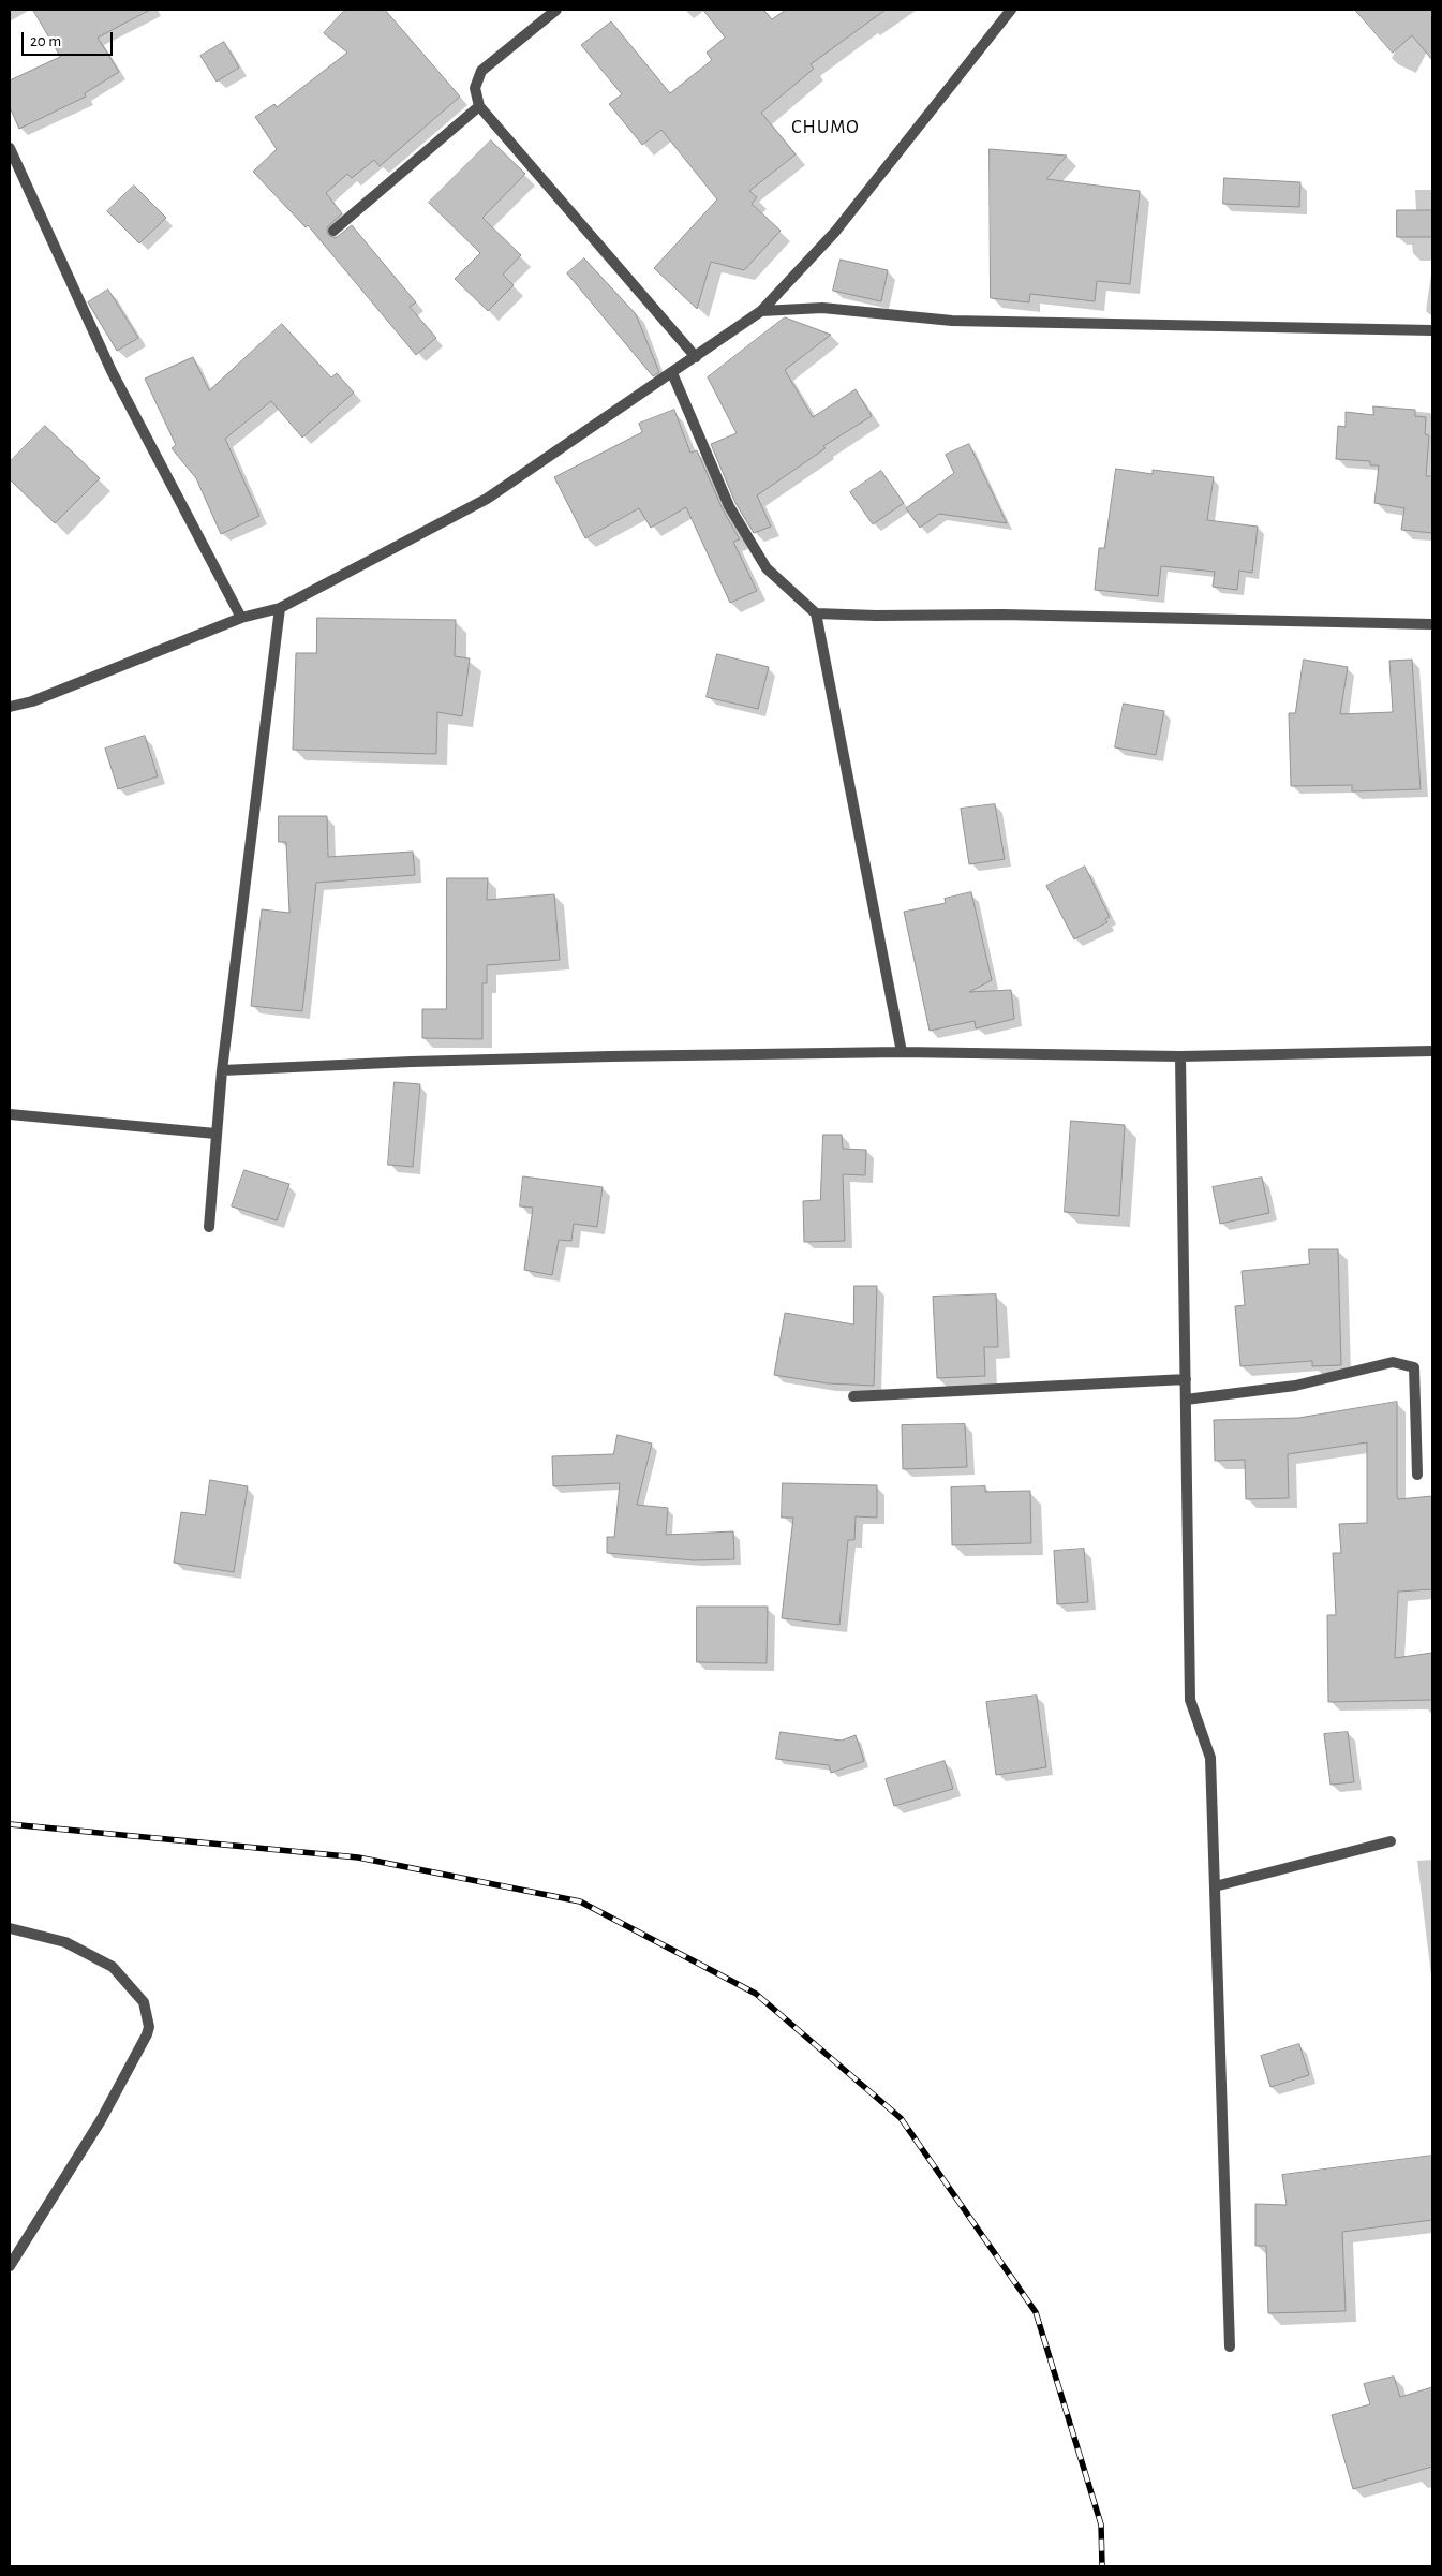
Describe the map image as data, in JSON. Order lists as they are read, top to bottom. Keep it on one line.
{"districts":["CHUMO"],"scale_bar":"20 m"}
